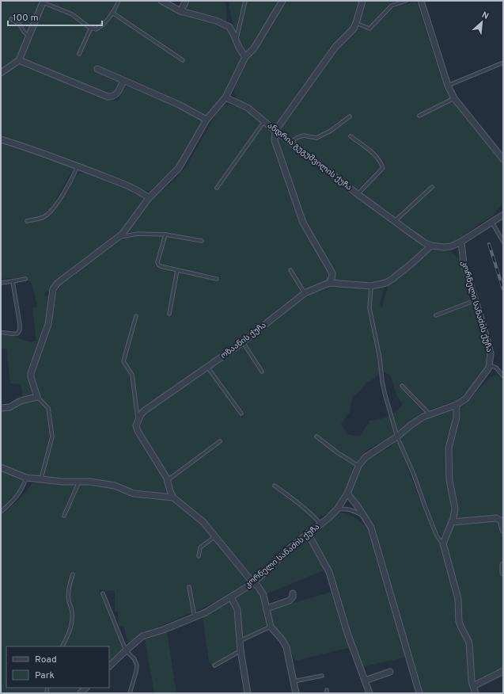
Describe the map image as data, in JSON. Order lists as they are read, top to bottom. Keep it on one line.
{"streets":{"street":["ანდრია გუგუშვილის ქუჩა","კორნელი სანაძის ქუჩა","ოზაანის ქუჩა"]},"crossings":[["ანდრია გუგუშვილის ქუჩა","კორნელი სანაძის ქუჩა"],["ანდრია გუგუშვილის ქუჩა","ოზაანის ქუჩა"]],"legend":["Road","Park"],"scale_bar":"100 m","north":"top right"}
